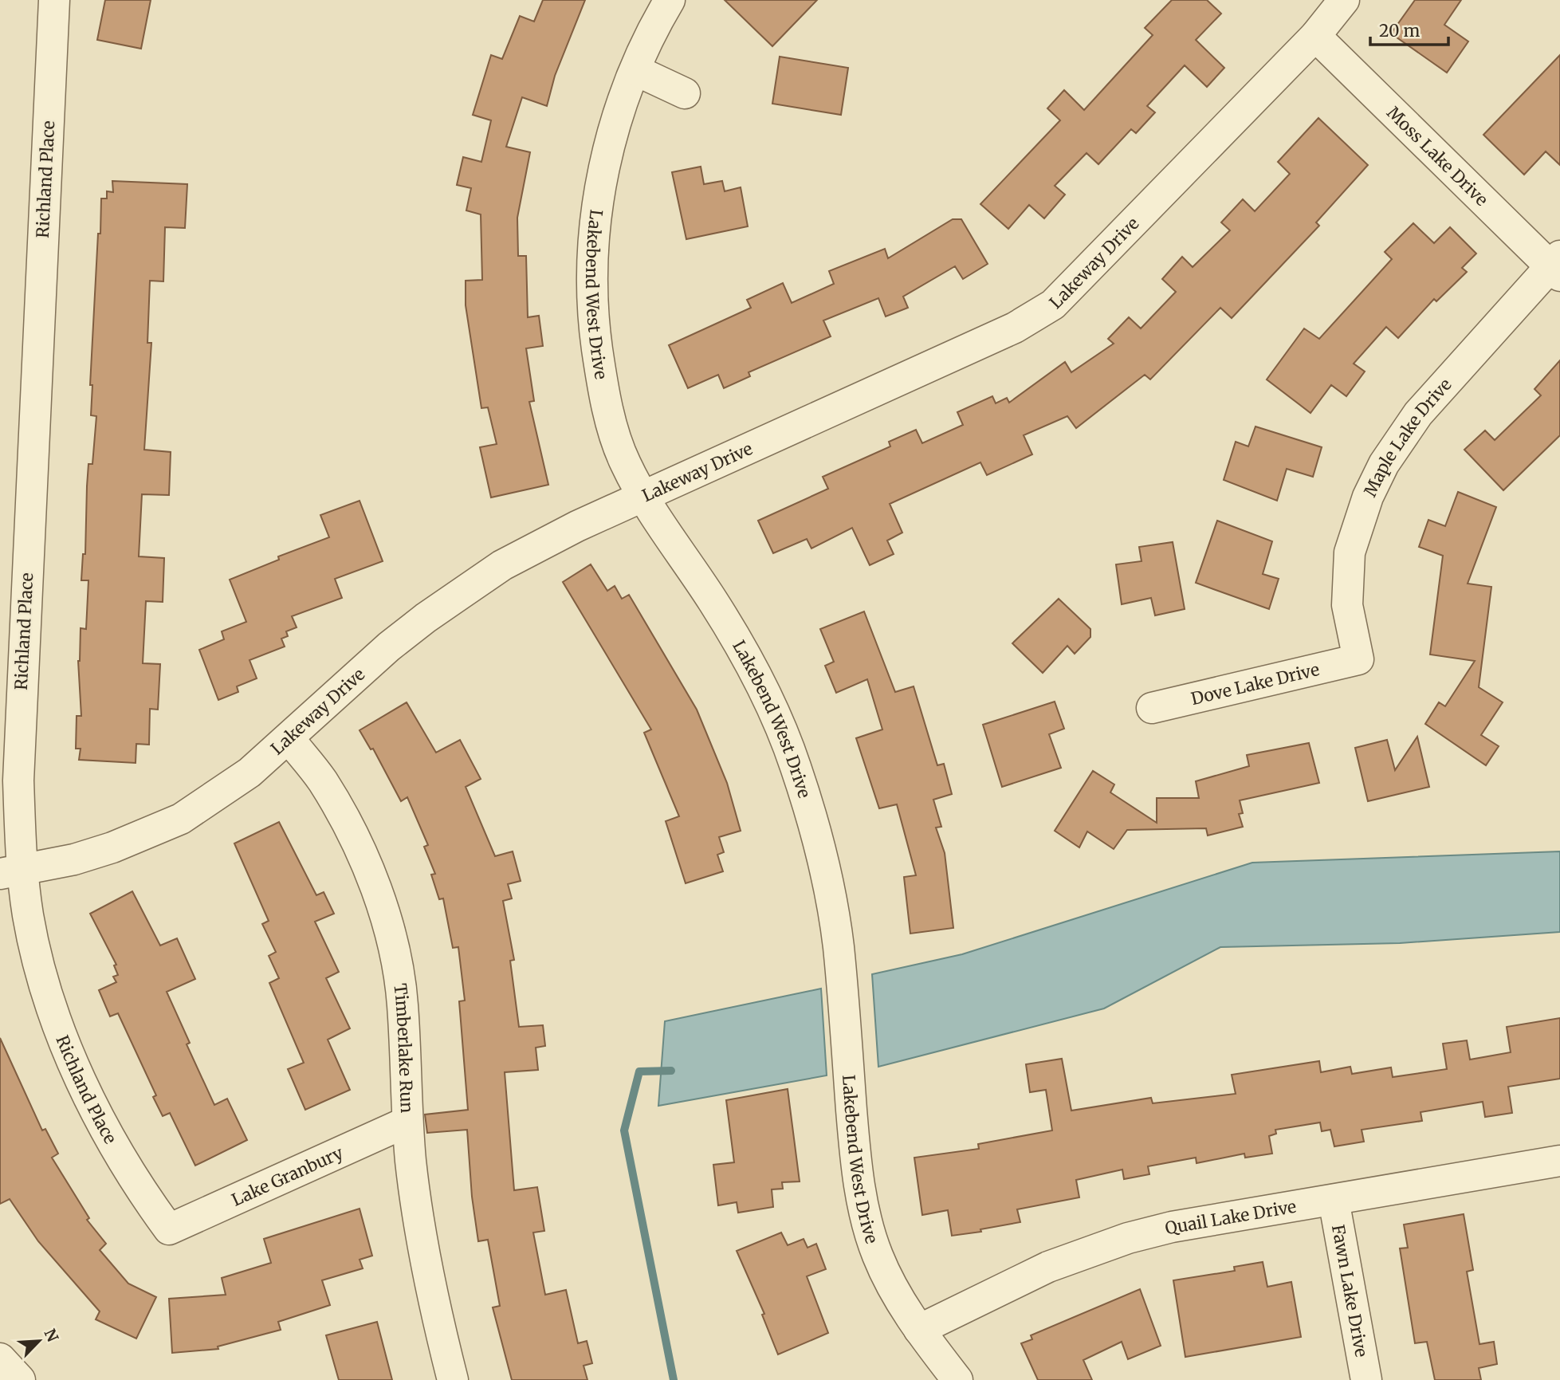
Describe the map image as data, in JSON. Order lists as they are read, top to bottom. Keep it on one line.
{"streets":{"street":["Moss Lake Drive","Richland Place","Lakeway Drive","Lakebend West Drive","Maple Lake Drive","Dove Lake Drive","Timberlake Run","Lake Granbury","Quail Lake Drive","Fawn Lake Drive"]},"crossings":[["Moss Lake Drive","Lakeway Drive"],["Moss Lake Drive","Maple Lake Drive"],["Richland Place","Lakeway Drive"],["Richland Place","Lake Granbury"],["Lakeway Drive","Lakebend West Drive"],["Lakeway Drive","Timberlake Run"],["Lakebend West Drive","Quail Lake Drive"],["Maple Lake Drive","Dove Lake Drive"],["Timberlake Run","Lake Granbury"],["Quail Lake Drive","Fawn Lake Drive"]],"scale_bar":"20 m","north":"top right"}
